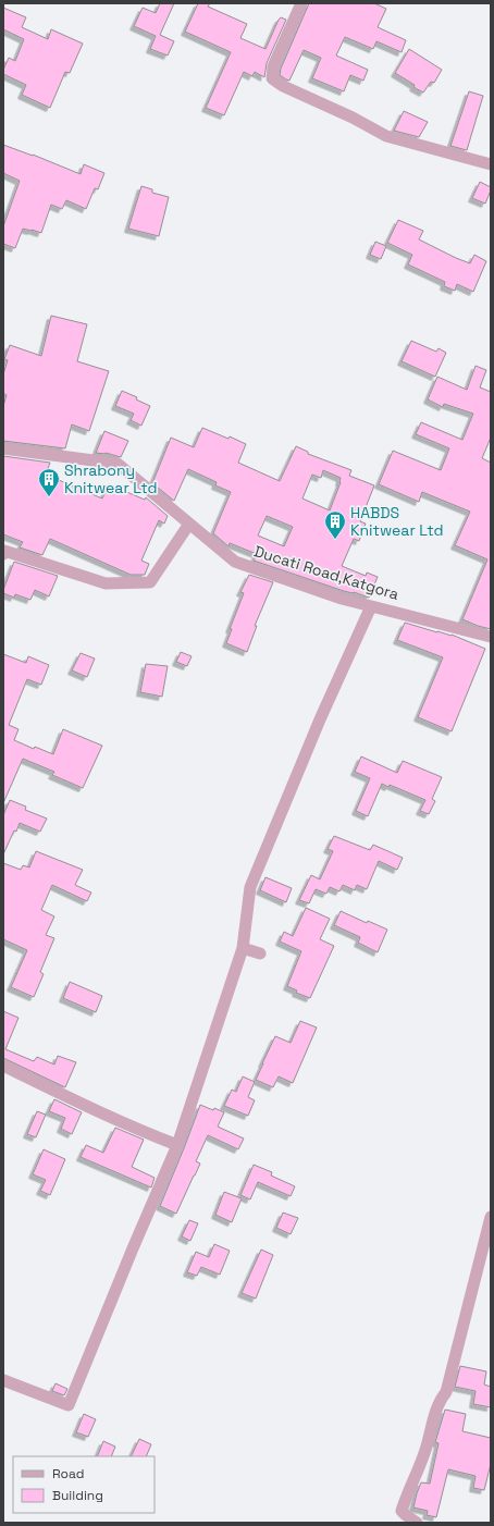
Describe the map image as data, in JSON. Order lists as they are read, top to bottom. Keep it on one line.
{"streets":{"street":["Ducati Road,Katgora"]},"places":{"building":["Shrabony Knitwear Ltd","HABDS Knitwear Ltd"]},"legend":["Road","Building"]}
